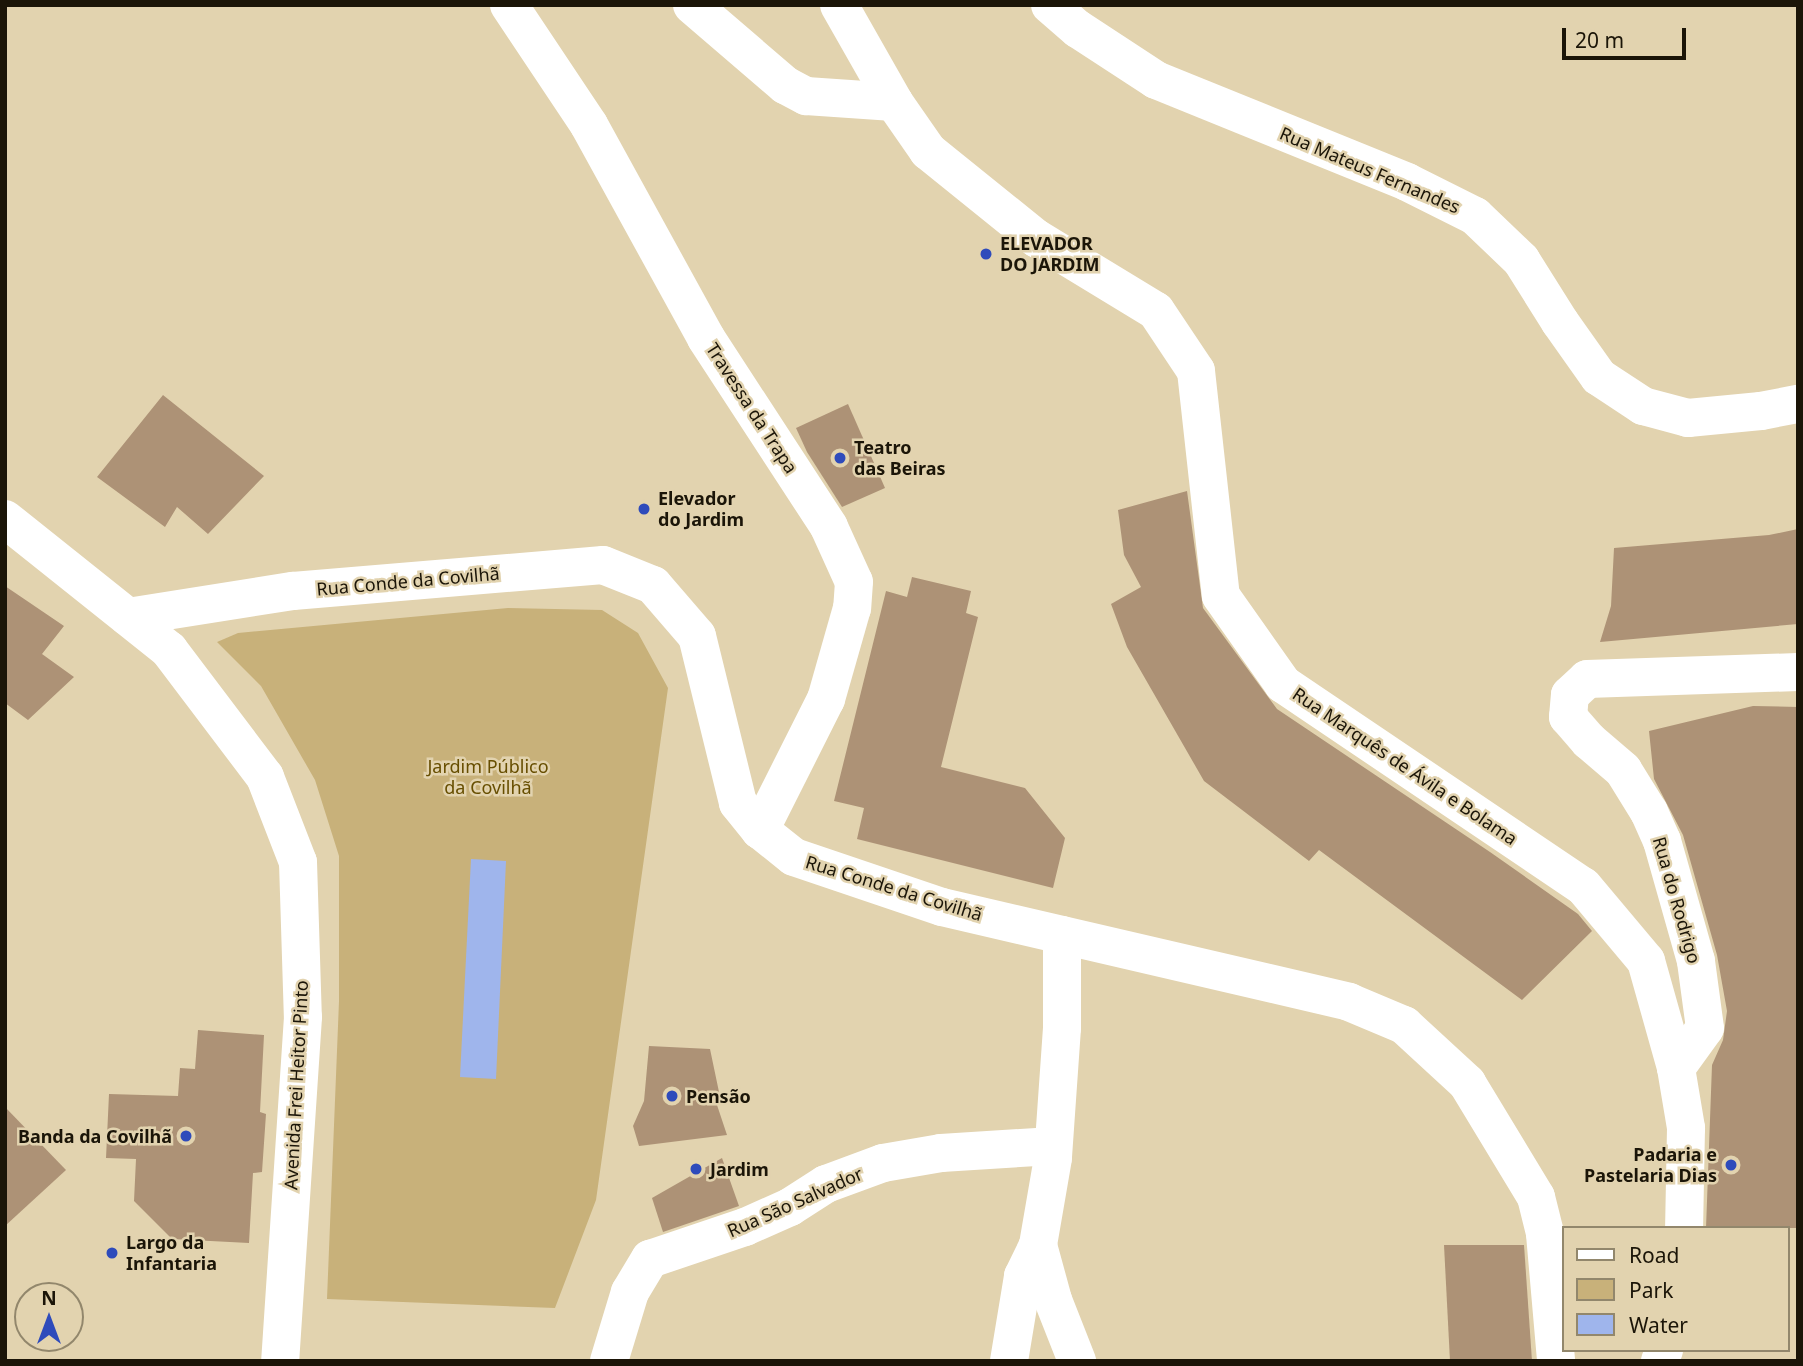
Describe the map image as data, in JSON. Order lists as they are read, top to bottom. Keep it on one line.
{"streets":{"street":["Rua Mateus Fernandes","Travessa da Trapa","Rua Conde da Covilhã","Rua Marquês de Ávila e Bolama","Rua do Rodrigo","Avenida Frei Heitor Pinto","Rua São Salvador"]},"crossings":[["Travessa da Trapa","Rua Conde da Covilhã"],["Rua Conde da Covilhã","Avenida Frei Heitor Pinto"],["Rua Marquês de Ávila e Bolama","Rua do Rodrigo"]],"parks":["Jardim Público da Covilhã"],"places":["ELEVADOR DO JARDIM","Teatro das Beiras","Elevador do Jardim","Pensão","Banda da Covilhã","Padaria e Pastelaria Dias","Jardim","Largo da Infantaria"],"legend":["Road","Park","Water"],"scale_bar":"20 m","north":"top"}
